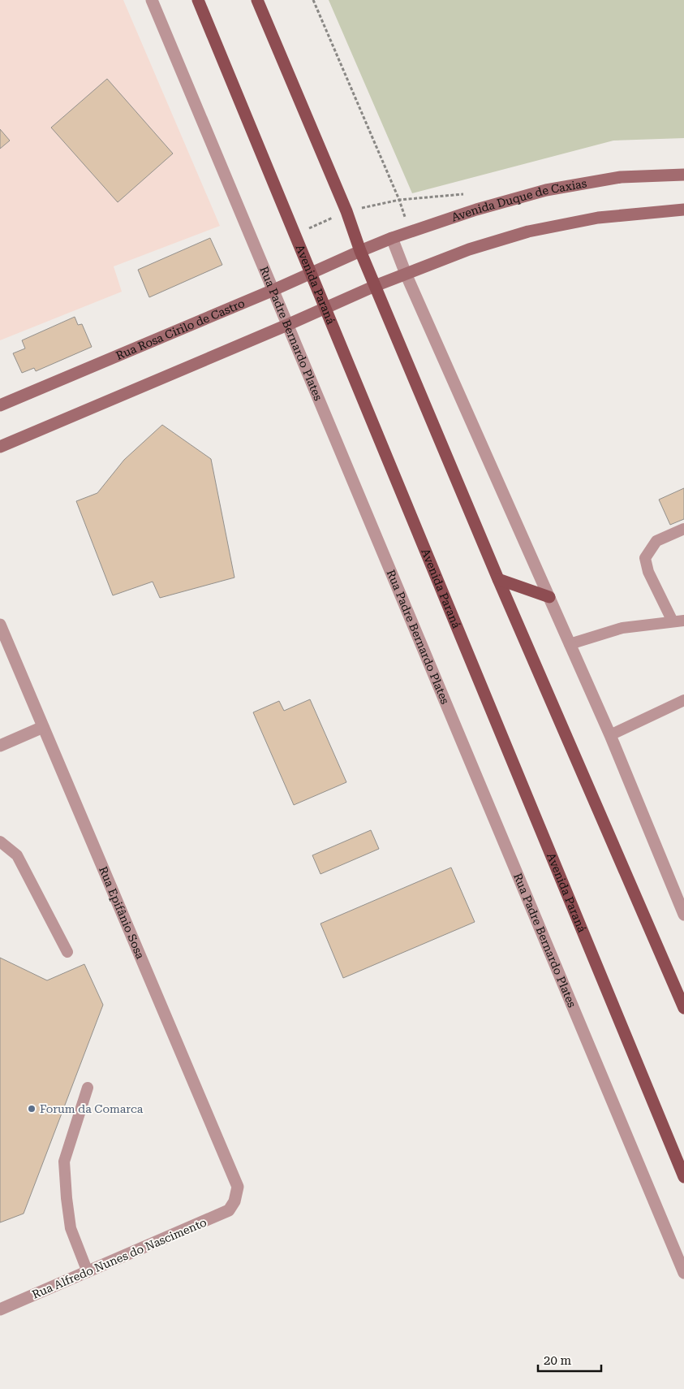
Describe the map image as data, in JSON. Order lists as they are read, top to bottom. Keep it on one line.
{"streets":{"main road":["Avenida Duque de Caxias","Avenida Paraná","Rua Rosa Cirilo de Castro"],"street":["Rua Padre Bernardo Plates","Rua Epifânio Sosa","Rua Alfredo Nunes do Nascimento"]},"crossings":[["Avenida Duque de Caxias","Rua Rosa Cirilo de Castro"],["Avenida Paraná","Rua Rosa Cirilo de Castro"],["Rua Rosa Cirilo de Castro","Rua Padre Bernardo Plates"],["Rua Epifânio Sosa","Rua Alfredo Nunes do Nascimento"]],"places":["Forum da Comarca"],"scale_bar":"20 m"}
